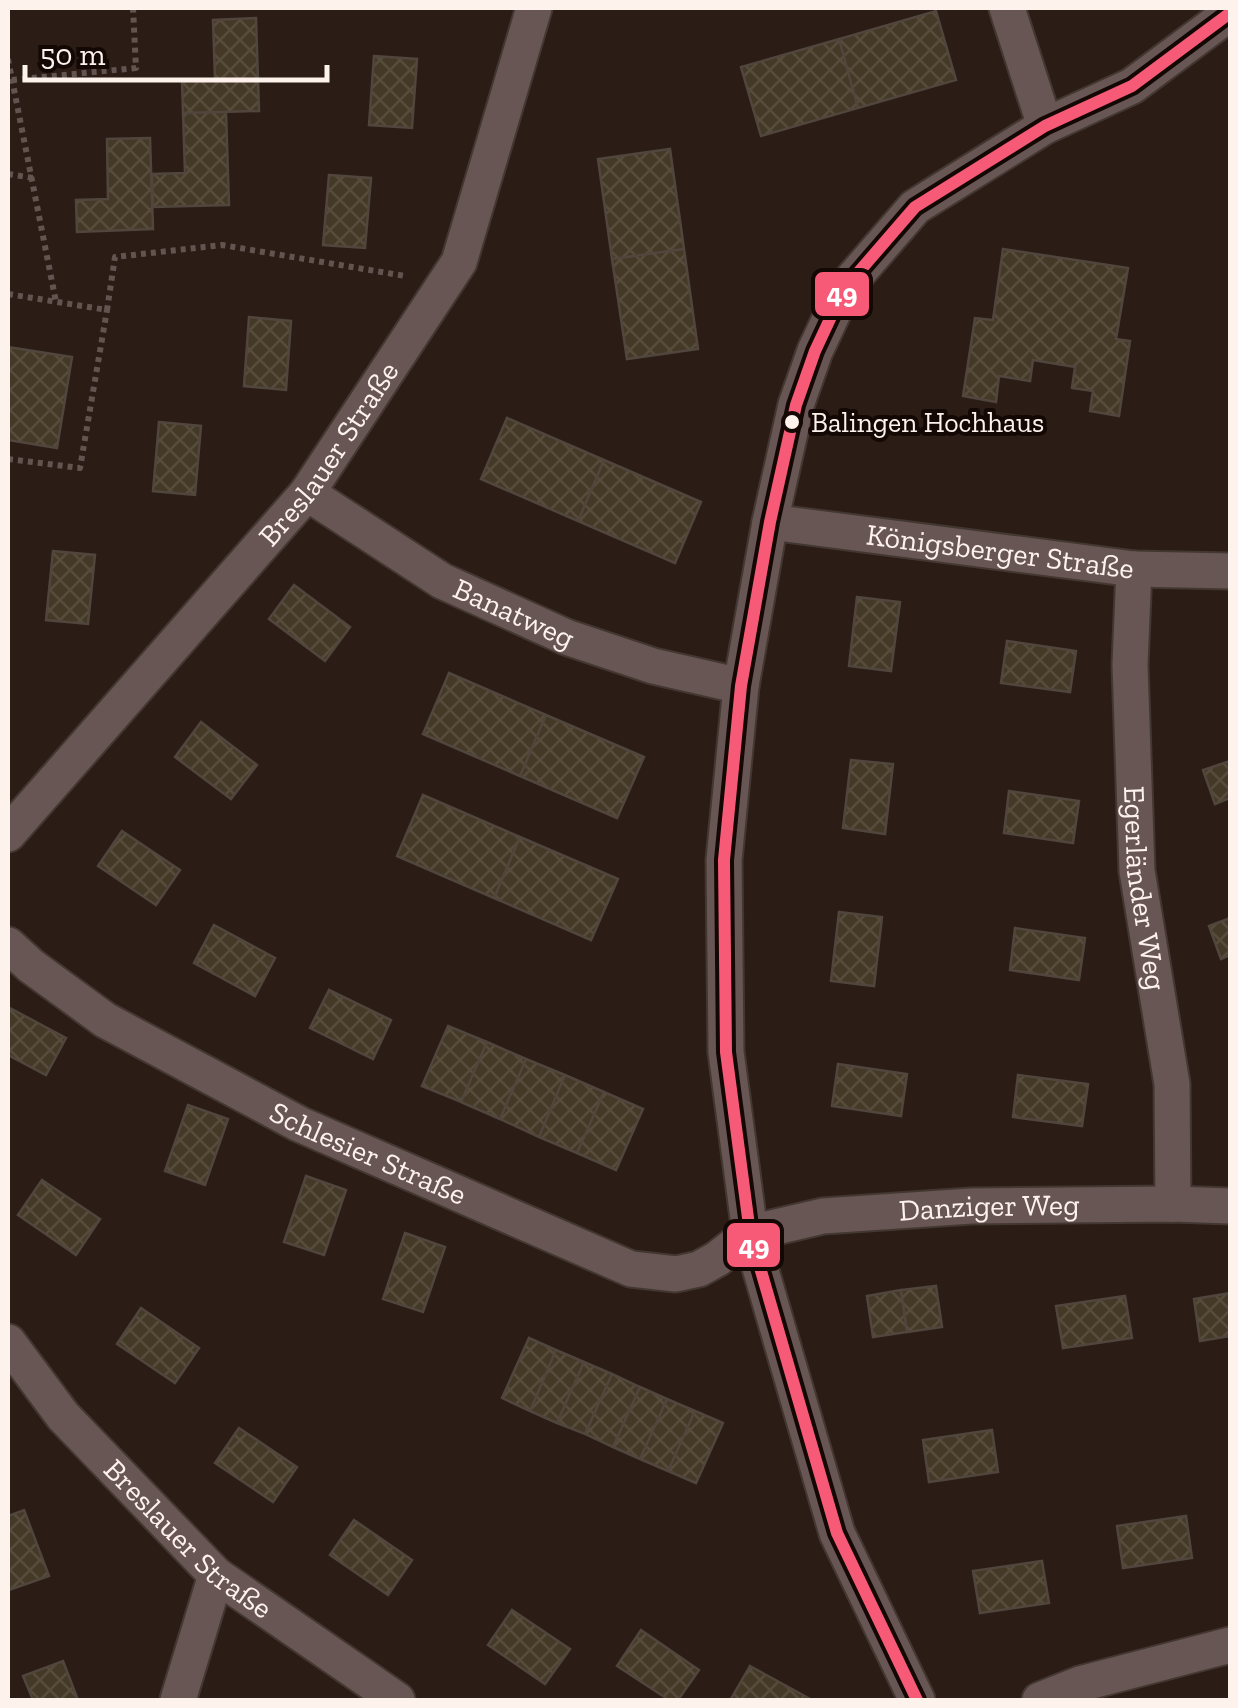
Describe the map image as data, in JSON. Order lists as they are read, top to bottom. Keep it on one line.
{"streets":{"street":["Breslauer Straße","Königsberger Straße","Banatweg","Egerländer Weg","Schlesier Straße","Danziger Weg"]},"crossings":[["Breslauer Straße","Banatweg"],["Königsberger Straße","Egerländer Weg"],["Egerländer Weg","Danziger Weg"],["Schlesier Straße","Danziger Weg"]],"places":["Balingen Hochhaus"],"lines":["transit line 49"],"scale_bar":"50 m"}
